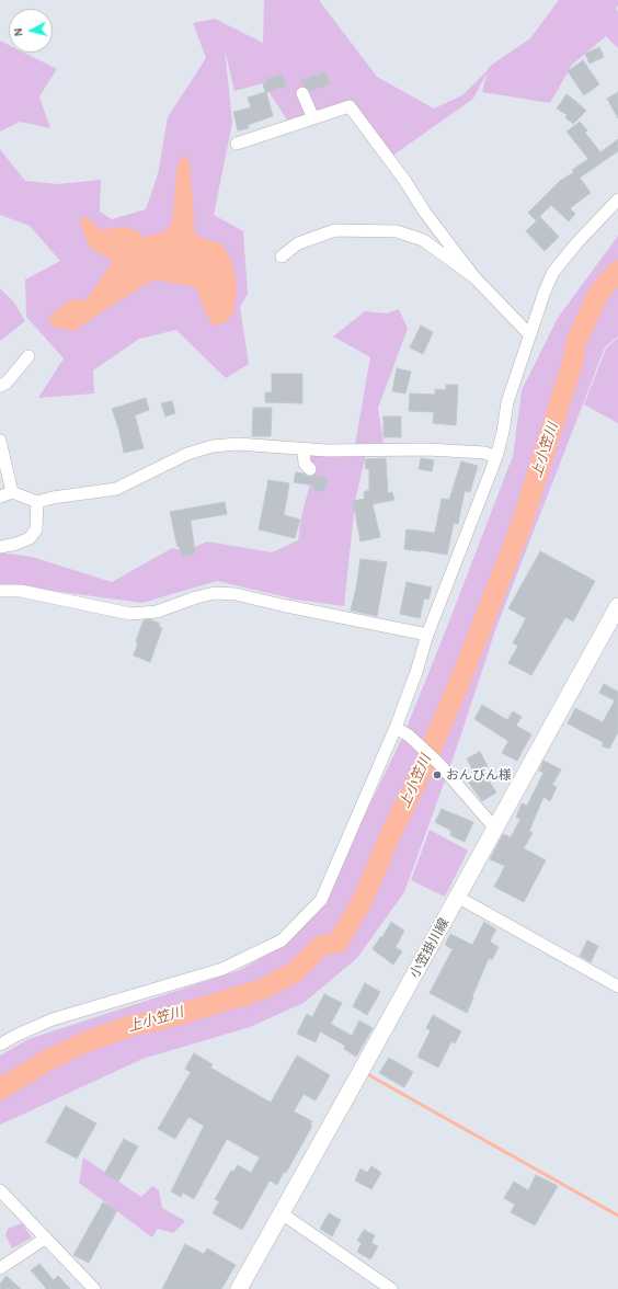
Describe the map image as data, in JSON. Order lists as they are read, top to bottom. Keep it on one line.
{"streets":{"main road":["小笠掛川線"]},"water":["上小笠川"],"places":["おんびん様"],"north":"left"}
